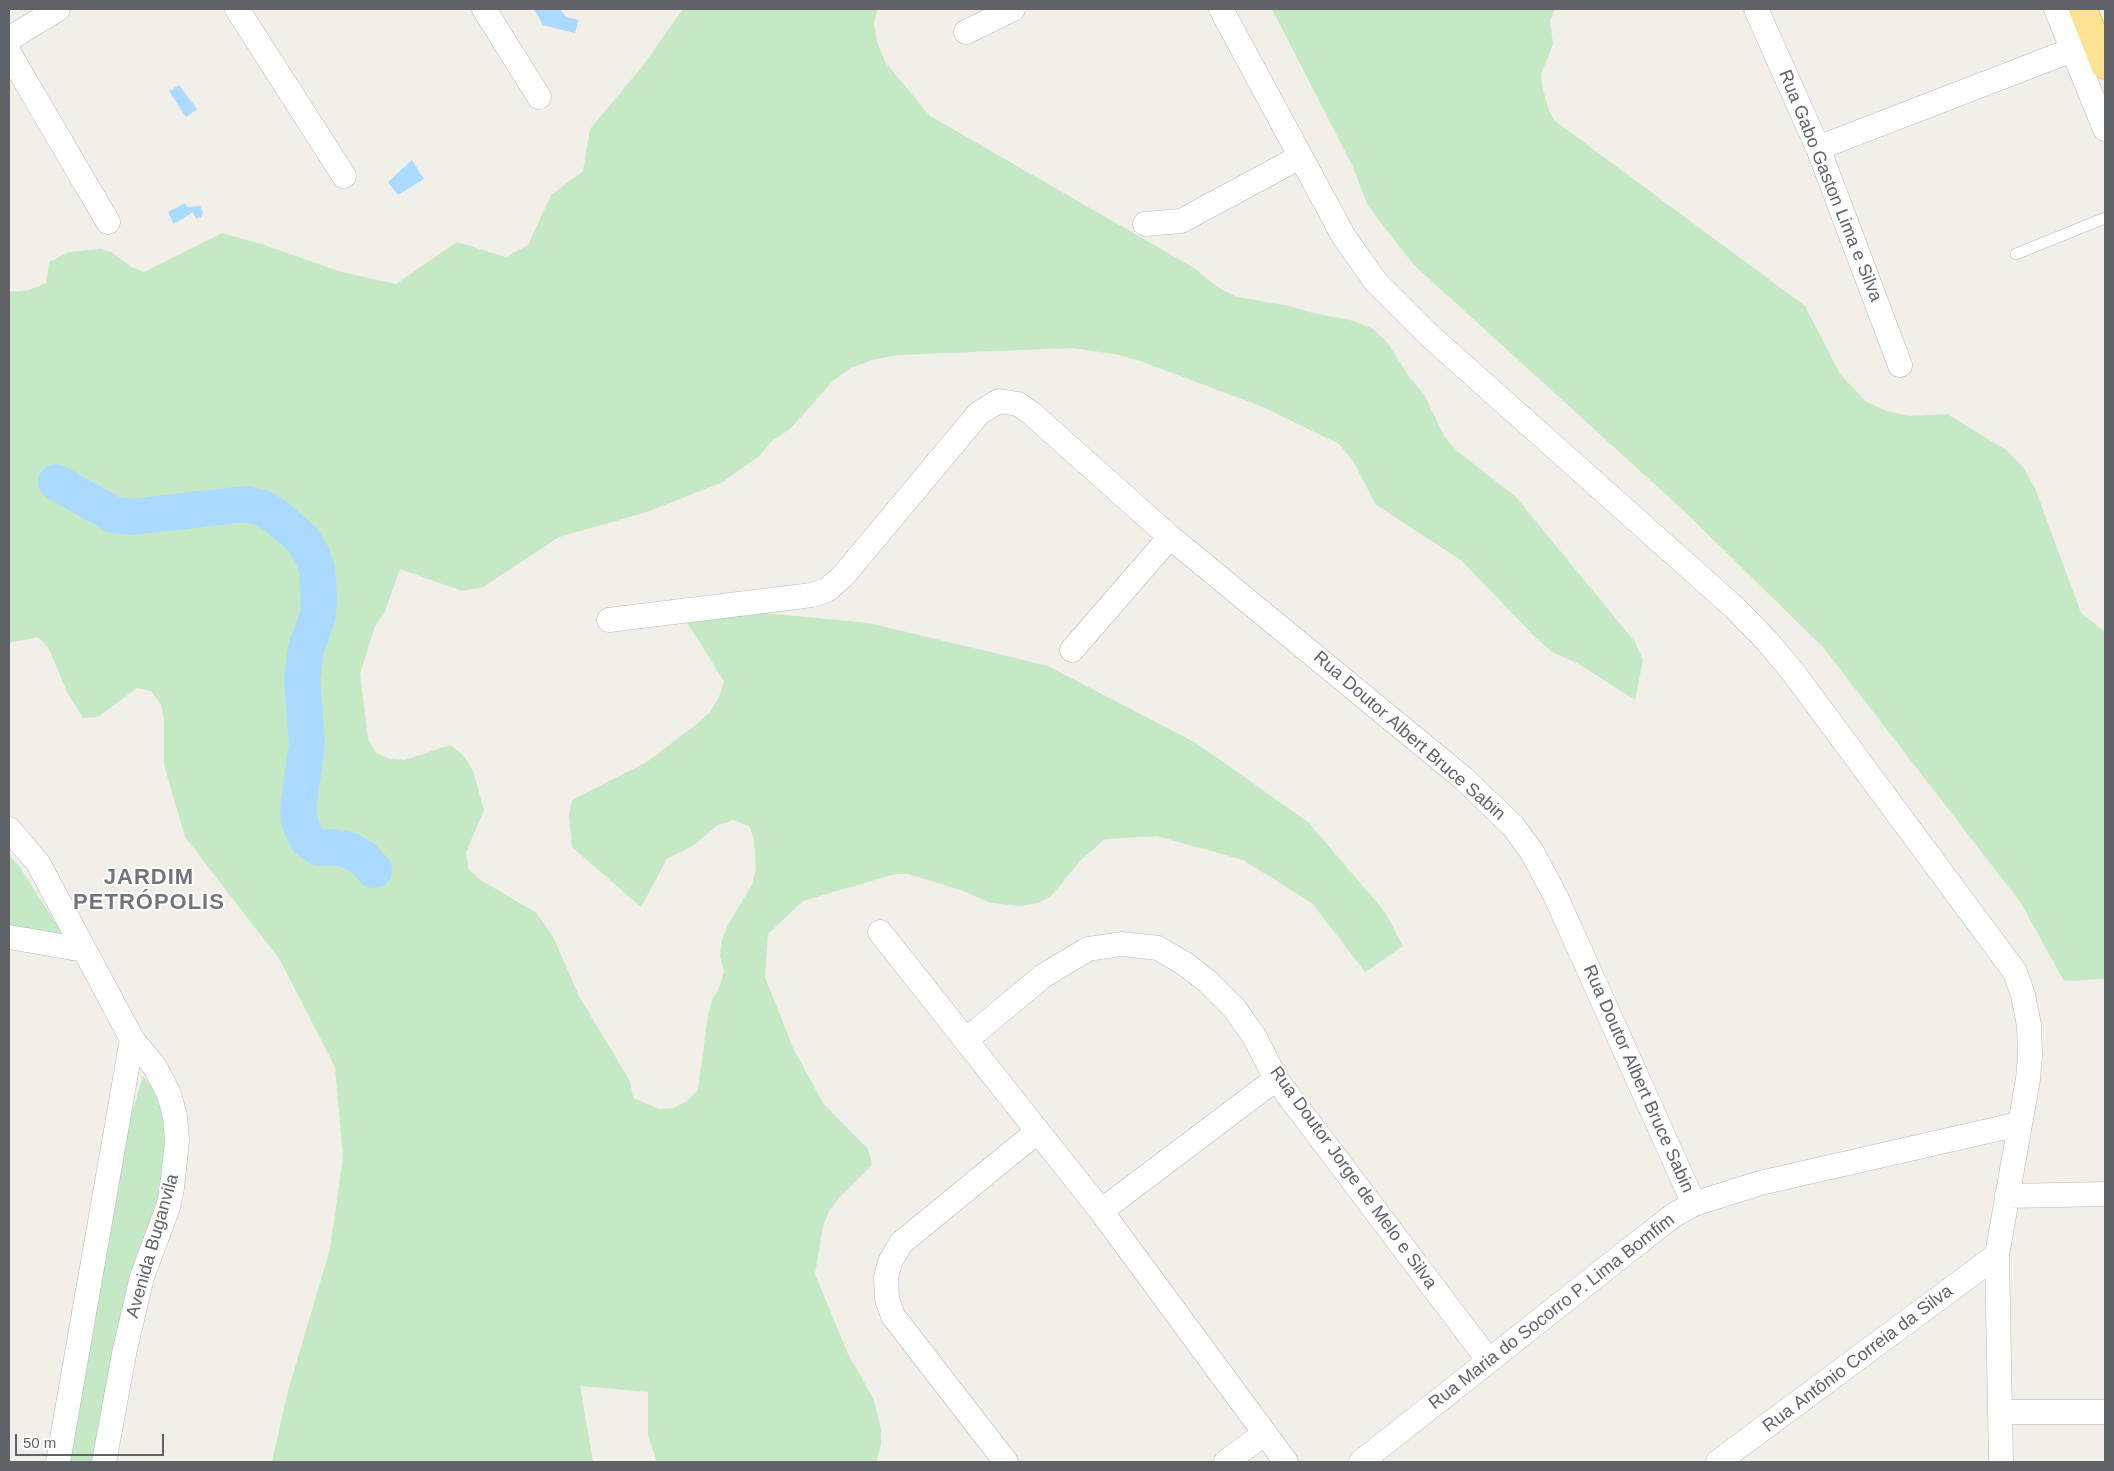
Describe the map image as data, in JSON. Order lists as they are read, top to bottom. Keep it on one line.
{"streets":{"street":["Rua Gabo Gaston Lima e Silva","Rua Doutor Albert Bruce Sabin","Rua Doutor Jorge de Melo e Silva","Avenida Buganvila","Rua Maria do Socorro P. Lima Bomfim","Rua Antônio Correia da Silva"]},"crossings":[["Rua Doutor Albert Bruce Sabin","Rua Maria do Socorro P. Lima Bomfim"],["Rua Doutor Jorge de Melo e Silva","Rua Maria do Socorro P. Lima Bomfim"]],"districts":["JARDIM PETRÓPOLIS"],"scale_bar":"50 m"}
